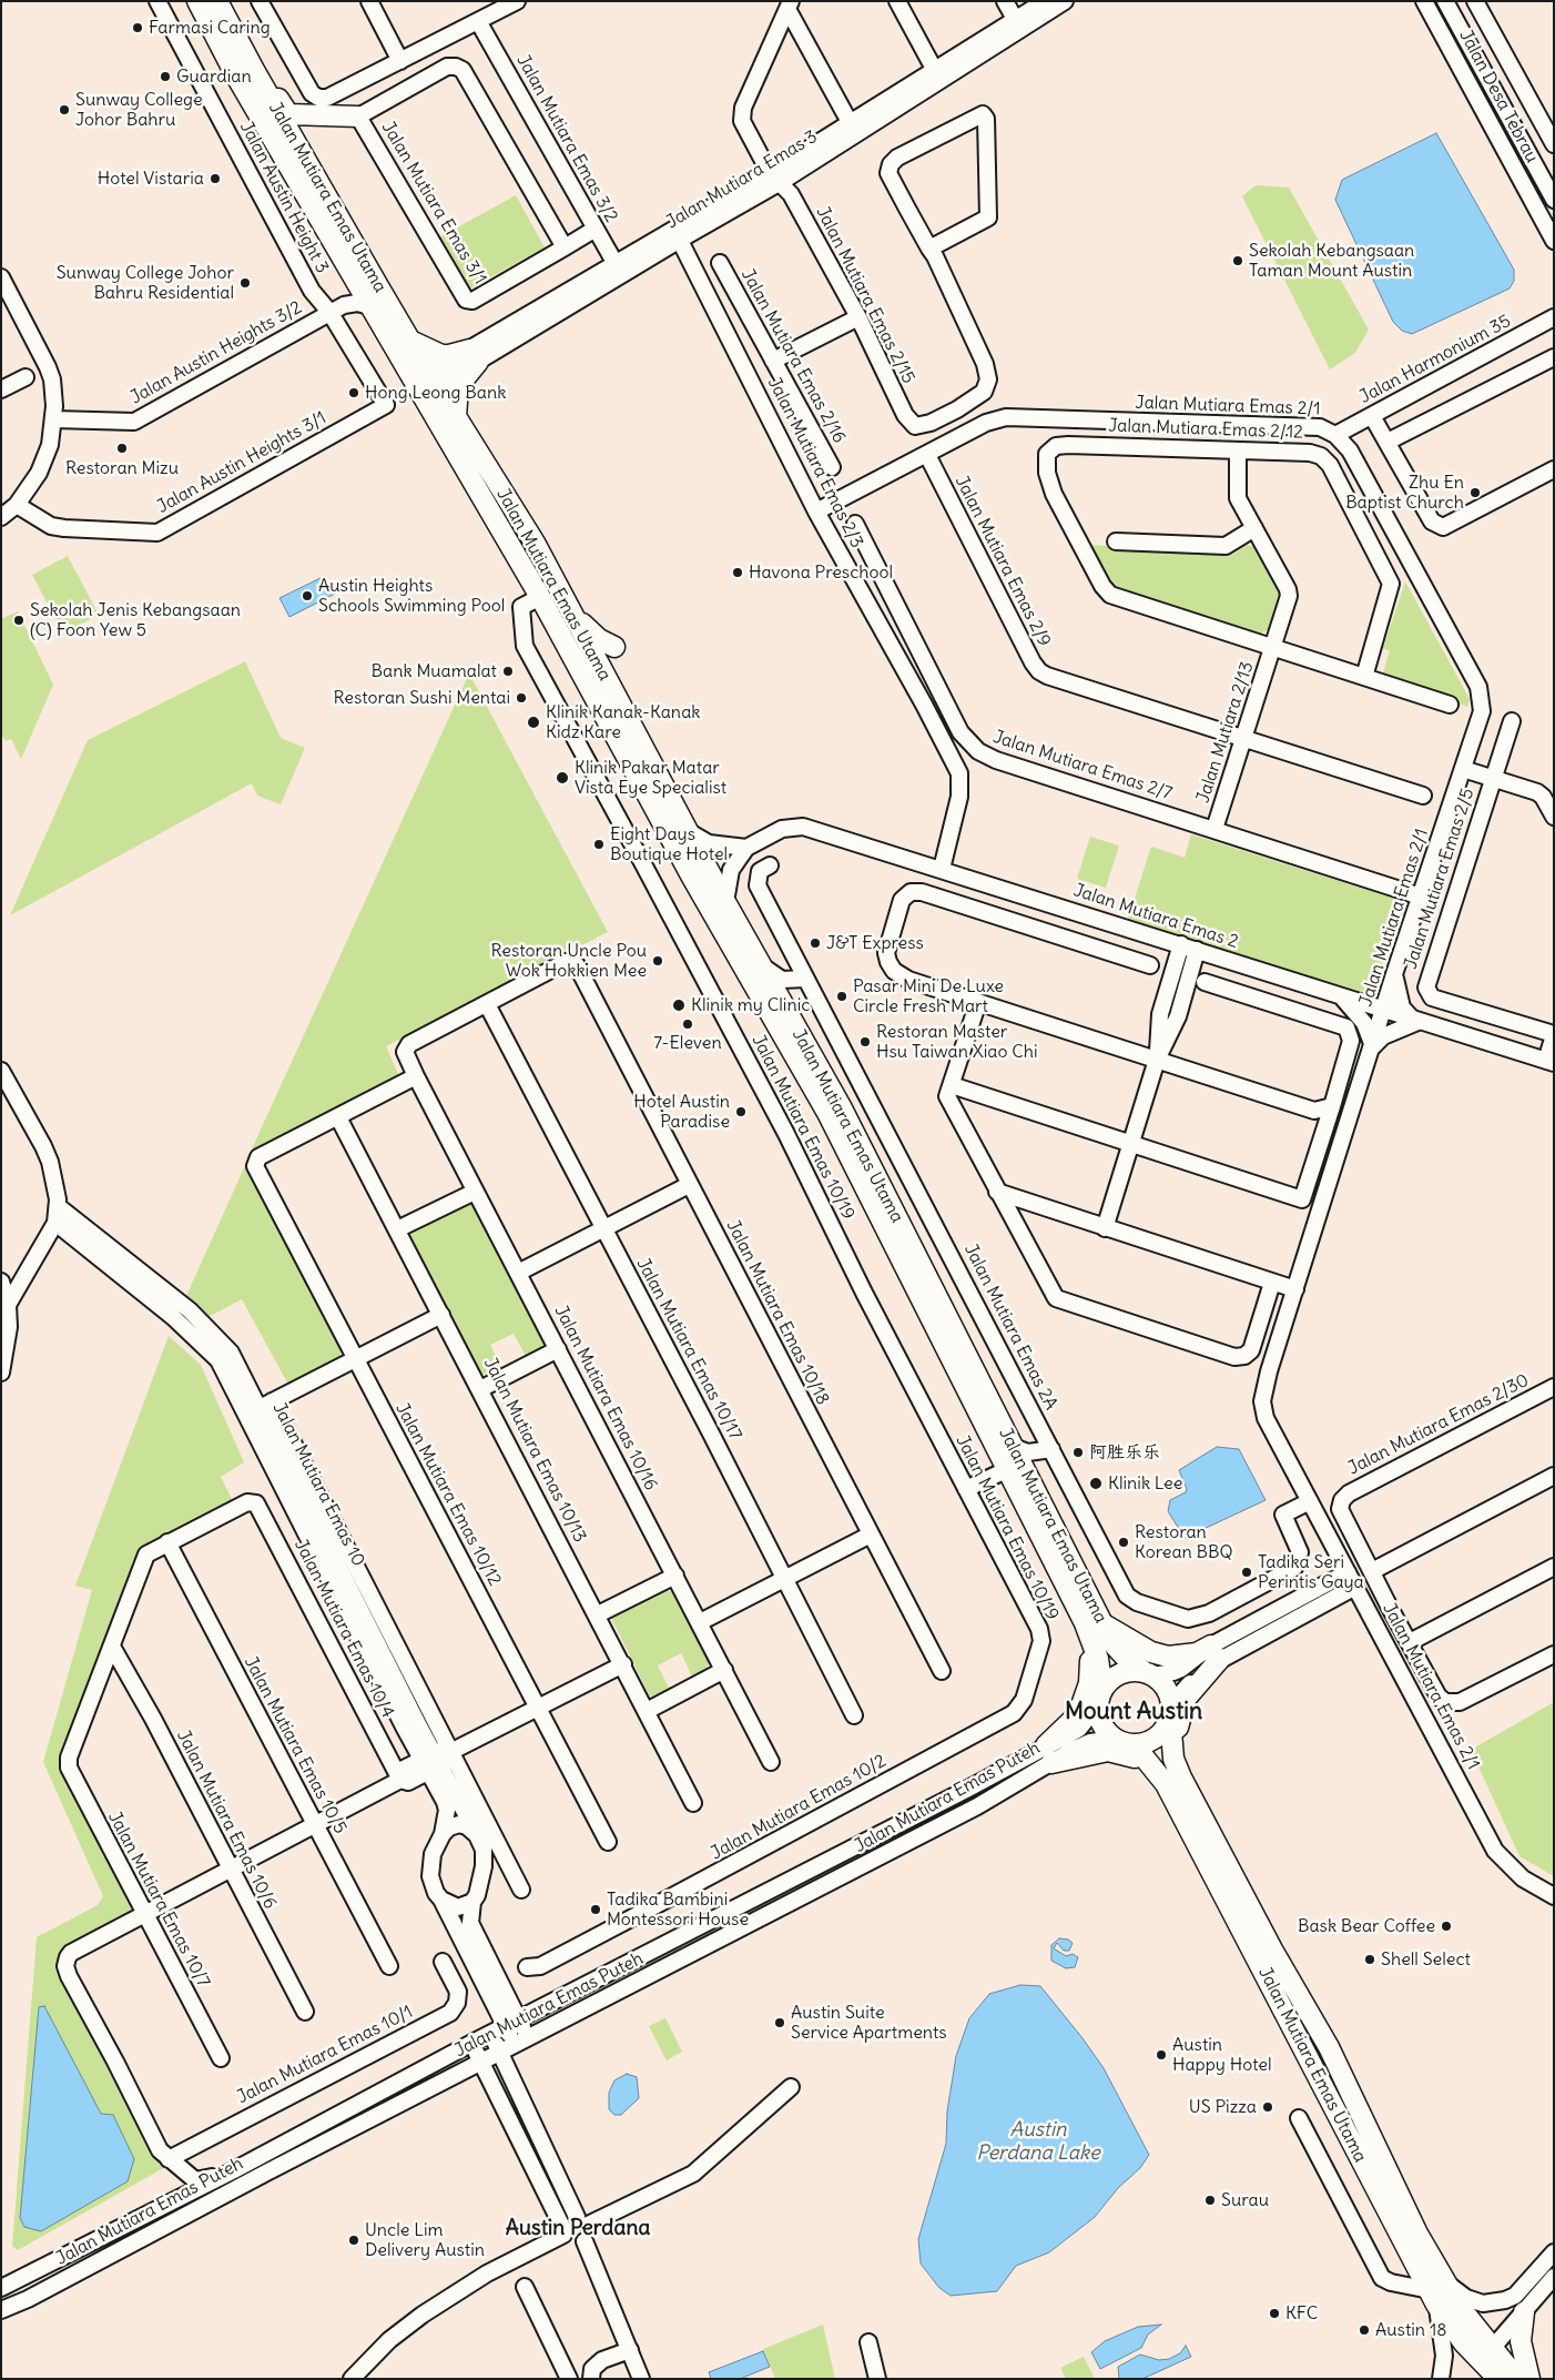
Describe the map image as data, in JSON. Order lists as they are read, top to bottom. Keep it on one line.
{"streets":{"main road":["Jalan Mutiara Emas Utama"],"street":["Jalan Desa Tebrau","Jalan Mutiara Emas 3/2","Jalan Mutiara Emas 3","Jalan Austin Height 3","Jalan Mutiara Emas 3/1","Jalan Mutiara Emas 2/15","Jalan Austin Heights 3/2","Jalan Mutiara Emas 2/16","Jalan Harmonium 35","Jalan Mutiara Emas 2/1","Jalan Mutiara Emas 2/12","Jalan Austin Heights 3/1","Jalan Mutiara Emas 2/3","Jalan Mutiara Emas 2/9","Jalan Mutiara 2/13","Jalan Mutiara Emas 2/7","Jalan Mutiara Emas 2/5","Jalan Mutiara Emas 2","Jalan Mutiara Emas 10/19","Jalan Mutiara Emas 10/18","Jalan Mutiara Emas 2A","Jalan Mutiara Emas 10/17","Jalan Mutiara Emas 10/16","Jalan Mutiara Emas 2/30","Jalan Mutiara Emas 10/13","Jalan Mutiara Emas 10","Jalan Mutiara Emas 10/12","Jalan Mutiara Emas 10/4","Jalan Mutiara Emas 10/5","Jalan Mutiara Emas Puteh","Jalan Mutiara Emas 10/2","Jalan Mutiara Emas 10/6","Jalan Mutiara Emas 10/7","Jalan Mutiara Emas 10/1"]},"crossings":[["Jalan Mutiara Emas 3/2","Jalan Mutiara Emas 3"],["Jalan Mutiara Emas 3/2","Jalan Mutiara Emas 3/1"],["Jalan Mutiara Emas 3","Jalan Mutiara Emas Utama"],["Jalan Mutiara Emas 3","Jalan Mutiara Emas 2/15"],["Jalan Mutiara Emas 3","Jalan Mutiara Emas 2/3"],["Jalan Austin Height 3","Jalan Austin Heights 3/2"],["Jalan Austin Height 3","Jalan Austin Heights 3/1"],["Jalan Mutiara Emas Utama","Jalan Austin Heights 3/2"],["Jalan Mutiara Emas Utama","Jalan Mutiara Emas 2"],["Jalan Mutiara Emas Utama","Jalan Mutiara Emas 10/19"],["Jalan Mutiara Emas Utama","Jalan Mutiara Emas Puteh"],["Jalan Harmonium 35","Jalan Mutiara Emas 2/1"],["Jalan Mutiara Emas 2/1","Jalan Mutiara Emas 2/3"],["Jalan Mutiara Emas 2/1","Jalan Mutiara Emas 2/9"],["Jalan Mutiara Emas 2/1","Jalan Mutiara Emas 2/7"],["Jalan Mutiara Emas 2/1","Jalan Mutiara Emas 2"],["Jalan Mutiara Emas 2/1","Jalan Mutiara Emas 2A"],["Jalan Mutiara Emas 2/12","Jalan Mutiara 2/13"],["Jalan Mutiara Emas 2/3","Jalan Mutiara Emas 2"],["Jalan Mutiara Emas 2/9","Jalan Mutiara 2/13"],["Jalan Mutiara 2/13","Jalan Mutiara Emas 2/7"],["Jalan Mutiara Emas 10/19","Jalan Mutiara Emas 10/2"],["Jalan Mutiara Emas 10/18","Jalan Mutiara Emas 10/17"],["Jalan Mutiara Emas 10/18","Jalan Mutiara Emas 10/16"],["Jalan Mutiara Emas 10/17","Jalan Mutiara Emas 10/16"],["Jalan Mutiara Emas 10/13","Jalan Mutiara Emas 10/12"],["Jalan Mutiara Emas 10/4","Jalan Mutiara Emas 10/5"],["Jalan Mutiara Emas 10/6","Jalan Mutiara Emas 10/7"]],"districts":["Mount Austin","Austin Perdana"],"water":["Austin Perdana Lake"],"places":["Farmasi Caring","Guardian","Sunway College Johor Bahru","Hotel Vistaria","Sekolah Kebangsaan Taman Mount Austin","Sunway College Johor Bahru Residential","Hong Leong Bank","Restoran Mizu","Zhu En Baptist Church","Havona Preschool","Austin Heights Schools Swimming Pool","Sekolah Jenis Kebangsaan (C) Foon Yew 5","Bank Muamalat","Restoran Sushi Mentai","Klinik Kanak-Kanak Kidz Kare","Klinik Pakar Matar Vista Eye Specialist","Eight Days Boutique Hotel","J&T Express","Restoran Uncle Pou Wok Hokkien Mee","Pasar Mini De Luxe Circle Fresh Mart","Klinik my Clinic","7-Eleven","Restoran Master Hsu Taiwan Xiao Chi","Hotel Austin Paradise","阿胜乐乐","Klinik Lee","Restoran Korean BBQ","Tadika Seri Perintis Gaya","Tadika Bambini Montessori House","Bask Bear Coffee","Shell Select","Austin Suite Service Apartments","Austin Happy Hotel","US Pizza","Surau","Uncle Lim Delivery Austin","KFC","Austin 18"]}
